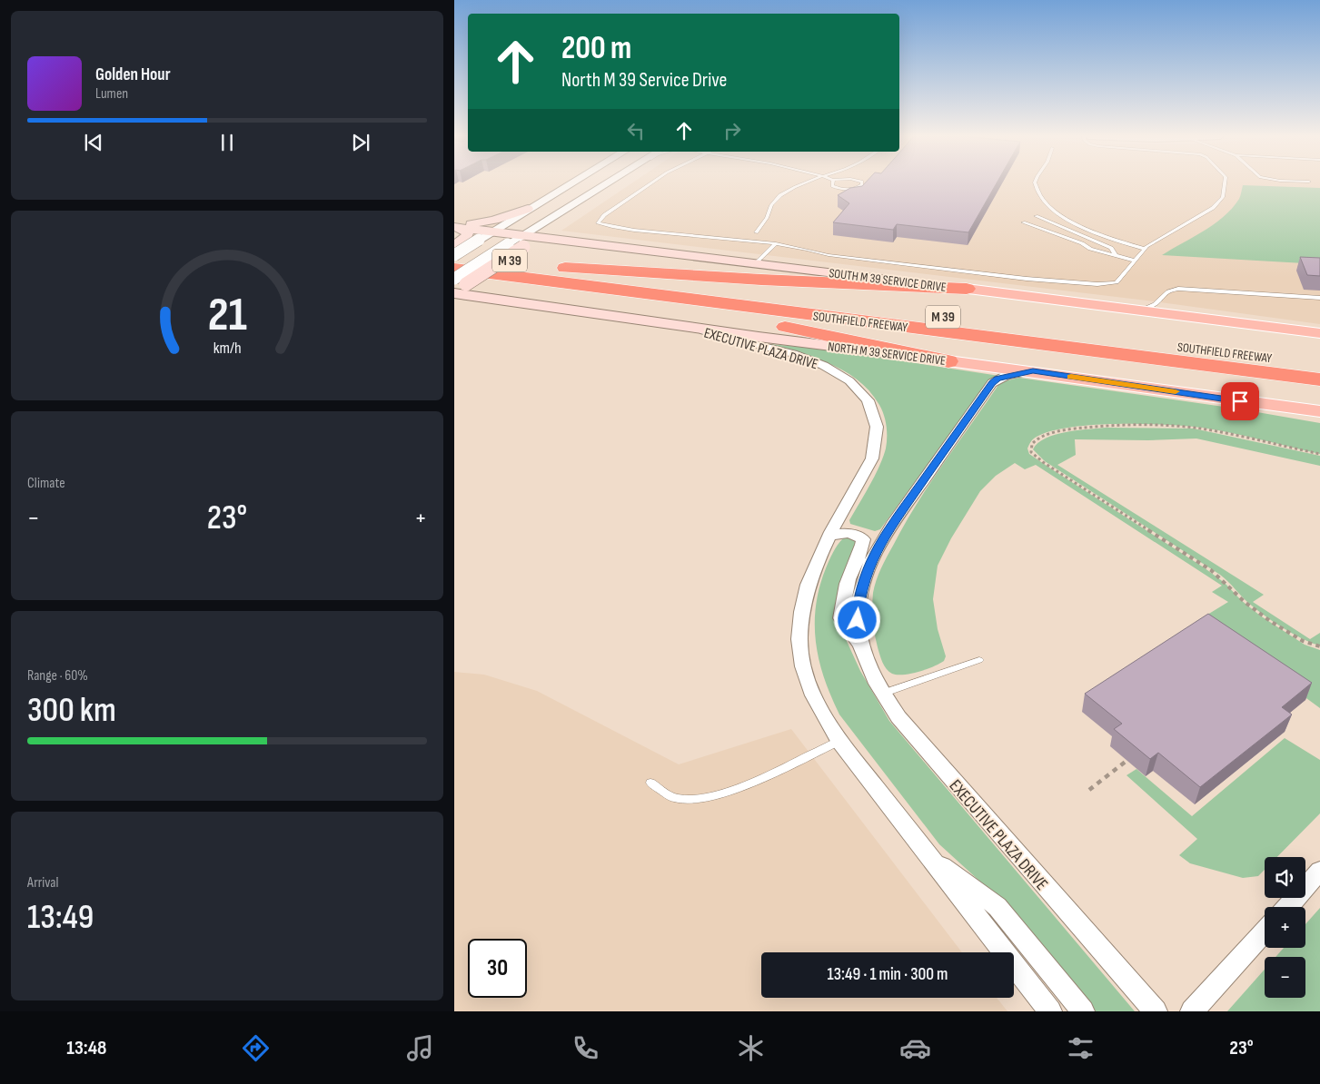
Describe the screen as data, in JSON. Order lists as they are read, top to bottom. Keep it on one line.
{"streets":{"highway":["M 39","SOUTHFIELD FREEWAY"],"main road":["SOUTH M 39 SERVICE DRIVE","NORTH M 39 SERVICE DRIVE"],"street":["EXECUTIVE PLAZA DRIVE"]},"crossings":[["EXECUTIVE PLAZA DRIVE","NORTH M 39 SERVICE DRIVE"]],"page":{"turn":["200 m","North M 39 Service Drive"],"song":["Golden Hour","Lumen"],"tile":["Climate",["Range · 60%","300 km"],["Arrival","13:49"]],"heat":["−","23°","+"],"map_buttons":["+","−"],"limit":"30","trip":"13:49 · 1 min · 300 m","tabs":["13:48","23°"],"gauge":["21","km/h"]}}
